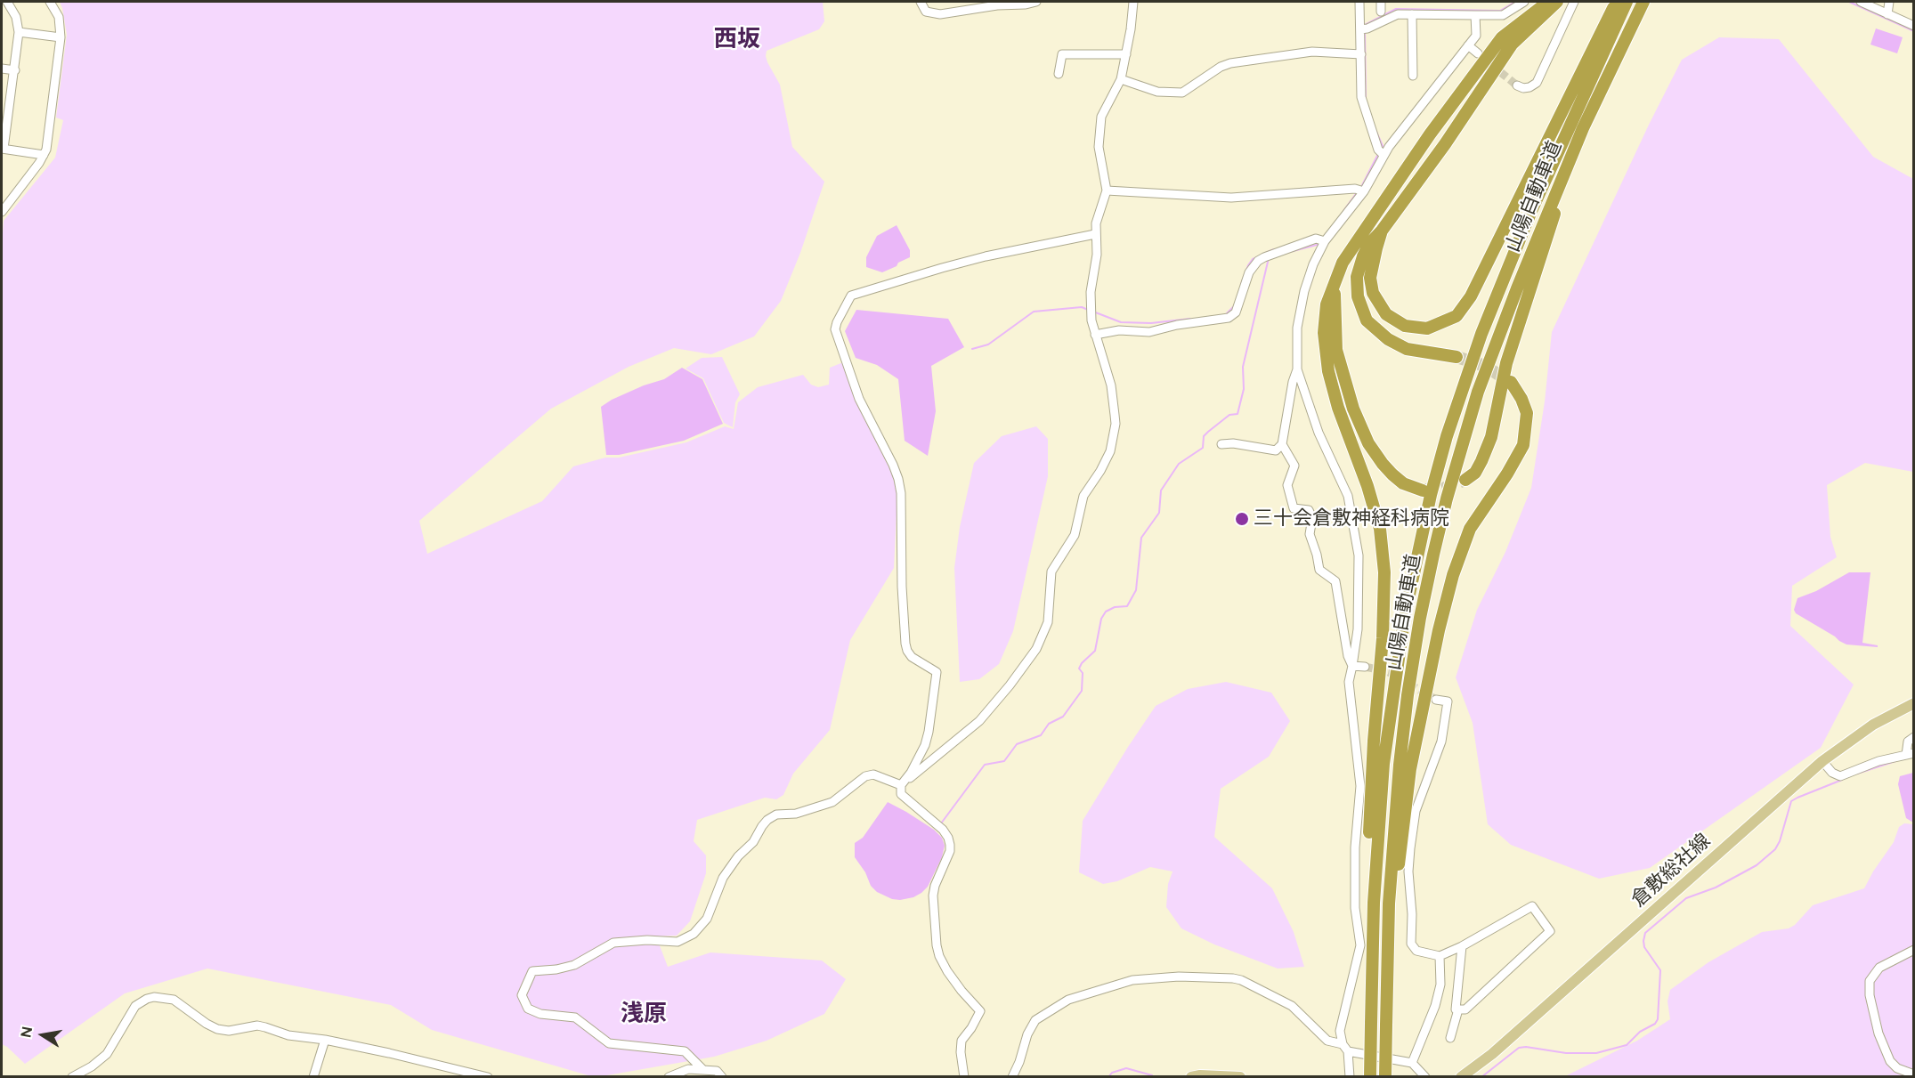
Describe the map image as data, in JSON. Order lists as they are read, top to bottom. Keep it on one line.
{"streets":{"highway":["山陽自動車道"],"main road":["倉敷総社線"]},"districts":["西坂","浅原"],"places":["三十会倉敷神経科病院"],"north":"left"}
